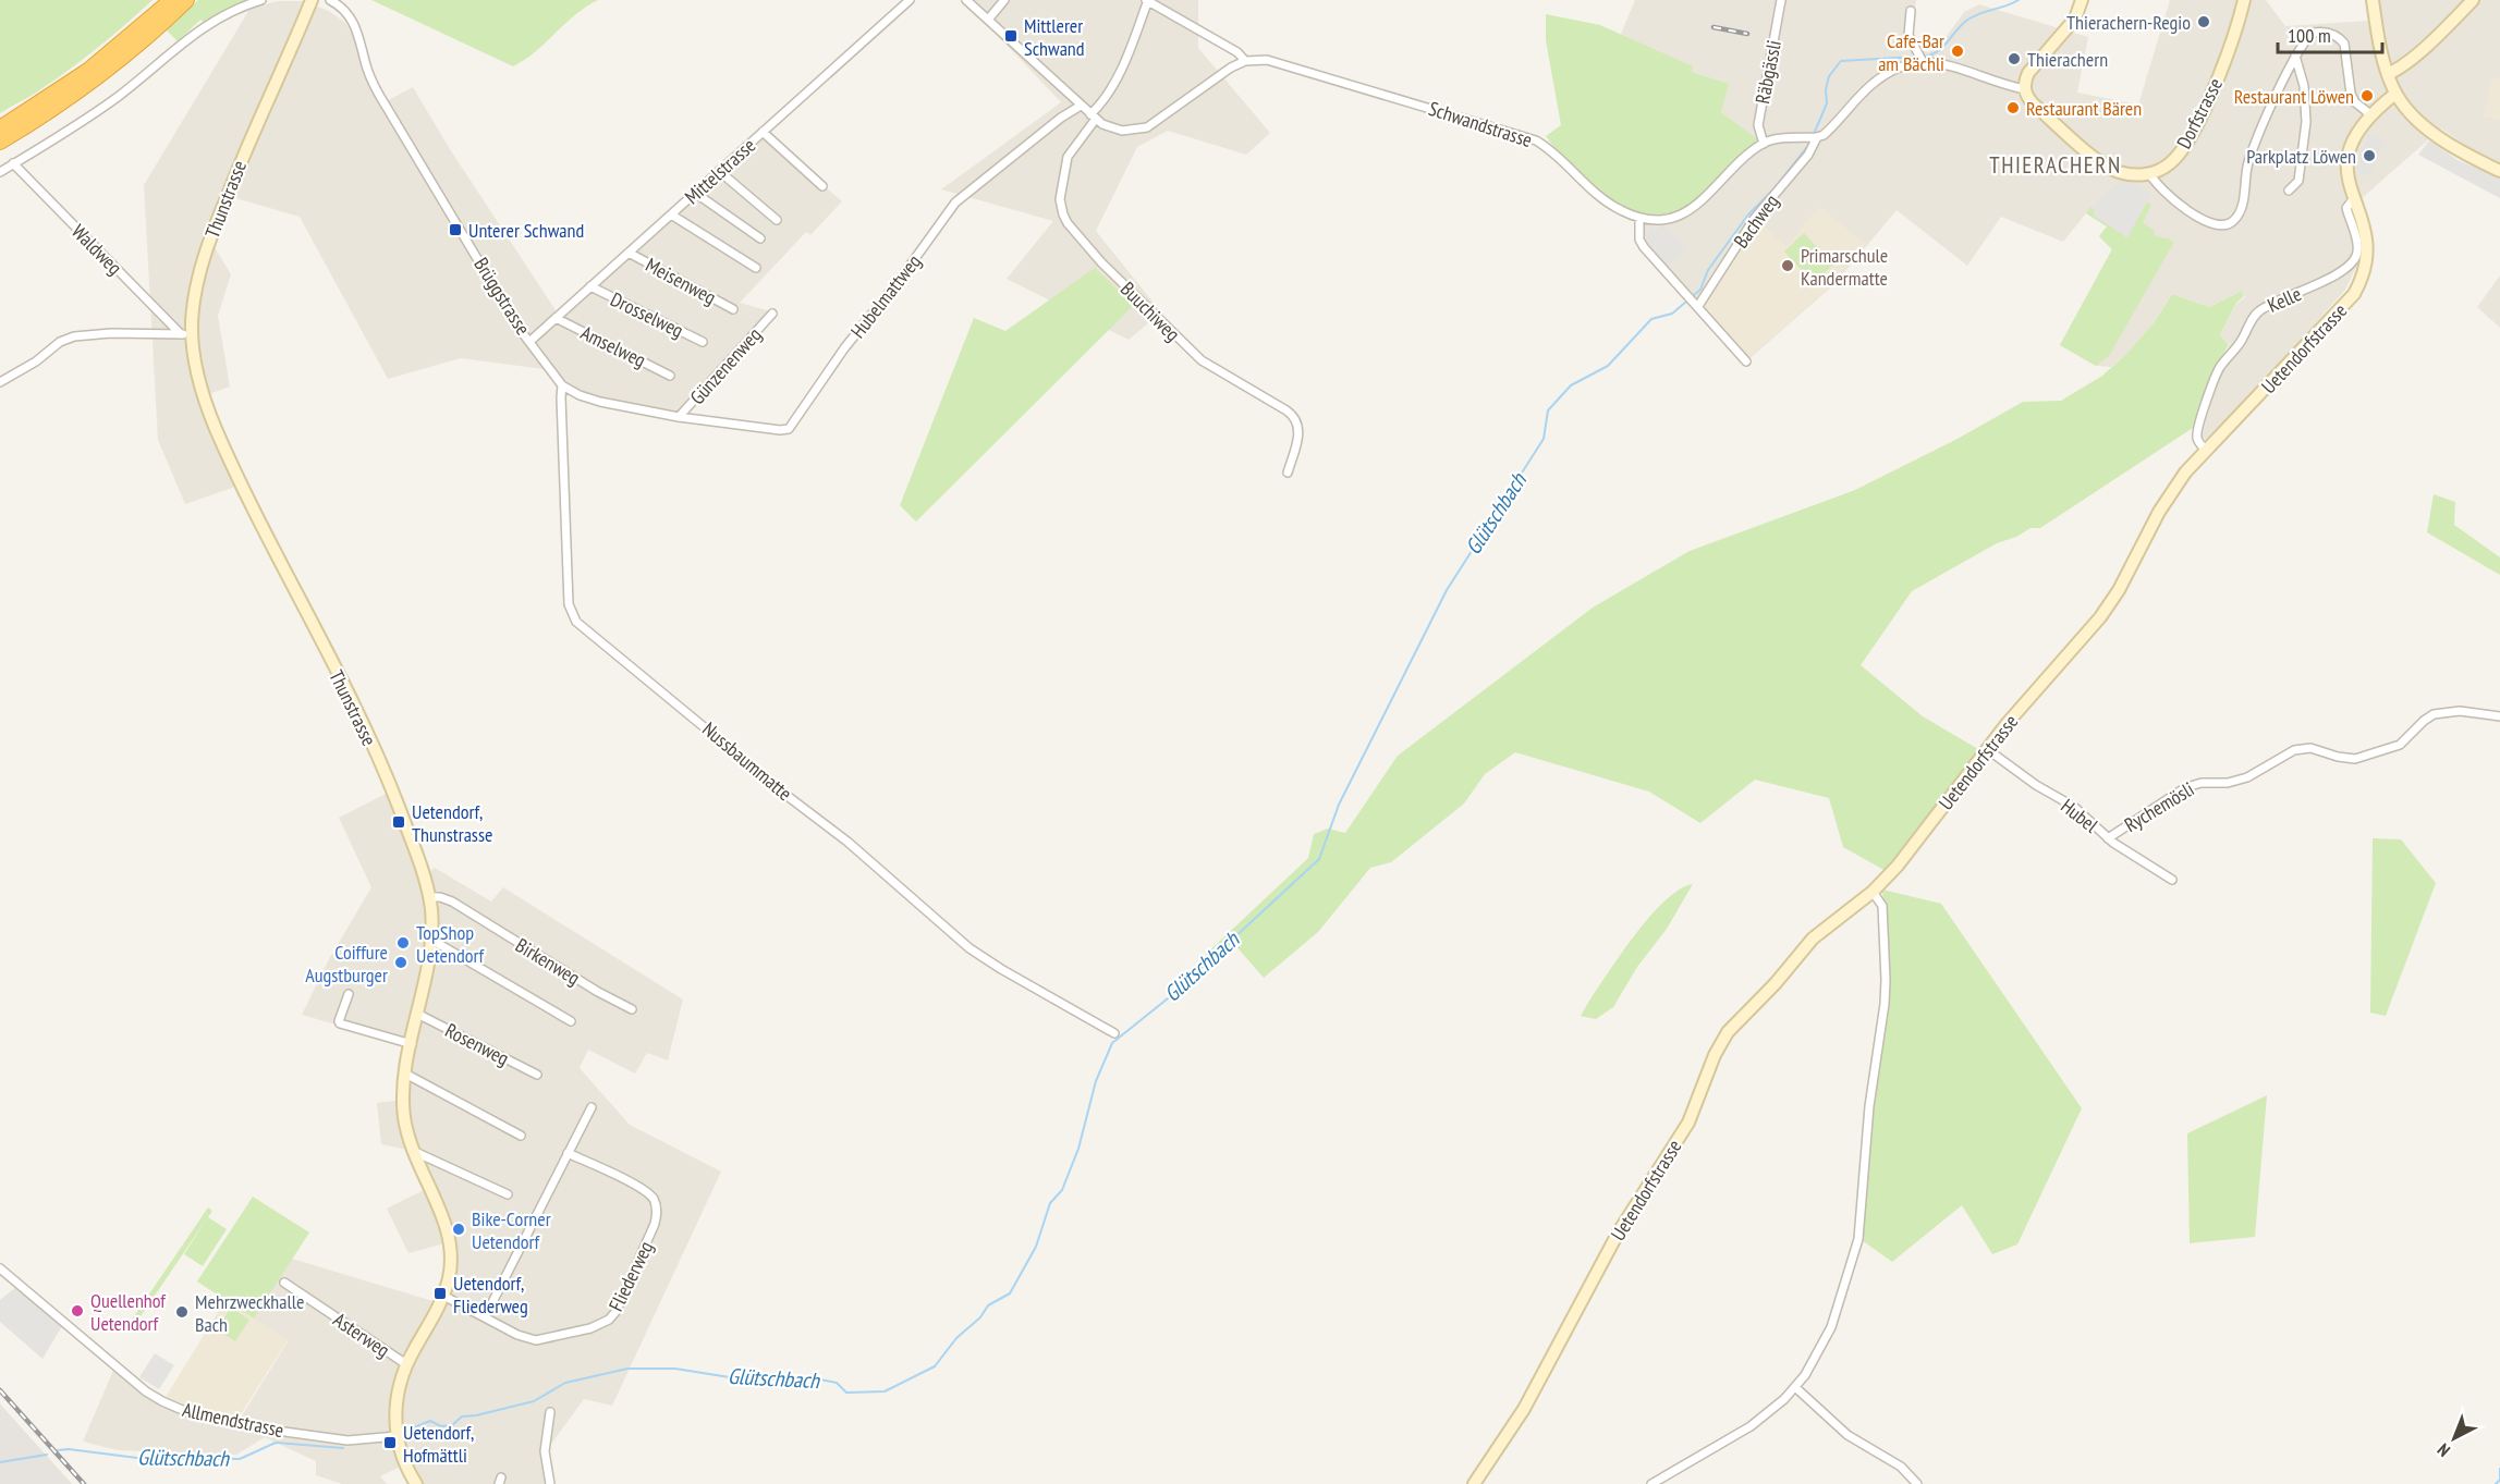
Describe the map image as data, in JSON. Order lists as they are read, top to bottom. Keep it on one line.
{"streets":{"street":["Räbgässli","Dorfstrasse","Schwandstrasse","Mittelstrasse","Thunstrasse","Bachweg","Waldweg","Meisenweg","Brüggstrasse","Hubelmattweg","Kelle","Buuchiweg","Drosselweg","Amselweg","Uetendorfstrasse","Günzenenweg","Nussbaummatte","Rychemösli","Hubel","Birkenweg","Rosenweg","Fliederweg","Asterweg","Allmendstrasse"]},"crossings":[["Räbgässli","Schwandstrasse"],["Mittelstrasse","Meisenweg"],["Mittelstrasse","Brüggstrasse"],["Mittelstrasse","Drosselweg"],["Mittelstrasse","Amselweg"],["Thunstrasse","Waldweg"],["Thunstrasse","Birkenweg"],["Thunstrasse","Rosenweg"],["Thunstrasse","Fliederweg"],["Thunstrasse","Asterweg"],["Thunstrasse","Allmendstrasse"],["Brüggstrasse","Hubelmattweg"],["Brüggstrasse","Günzenenweg"],["Brüggstrasse","Nussbaummatte"],["Hubelmattweg","Günzenenweg"],["Kelle","Uetendorfstrasse"],["Uetendorfstrasse","Hubel"],["Rychemösli","Hubel"]],"districts":["THIERACHERN"],"water":["Glütschbach"],"places":{"other":["Thierachern-Regio","Cafe-Bar am Bächli","Thierachern","Restaurant Löwen","Restaurant Bären","Parkplatz Löwen","Primarschule Kandermatte","TopShop Uetendorf","Coiffure Augstburger","Bike-Corner Uetendorf","Quellenhof Uetendorf","Mehrzweckhalle Bach"],"transit":["Mittlerer Schwand","Unterer Schwand","Uetendorf, Thunstrasse","Uetendorf, Fliederweg","Uetendorf, Hofmättli"]},"scale_bar":"100 m","north":"bottom left"}
